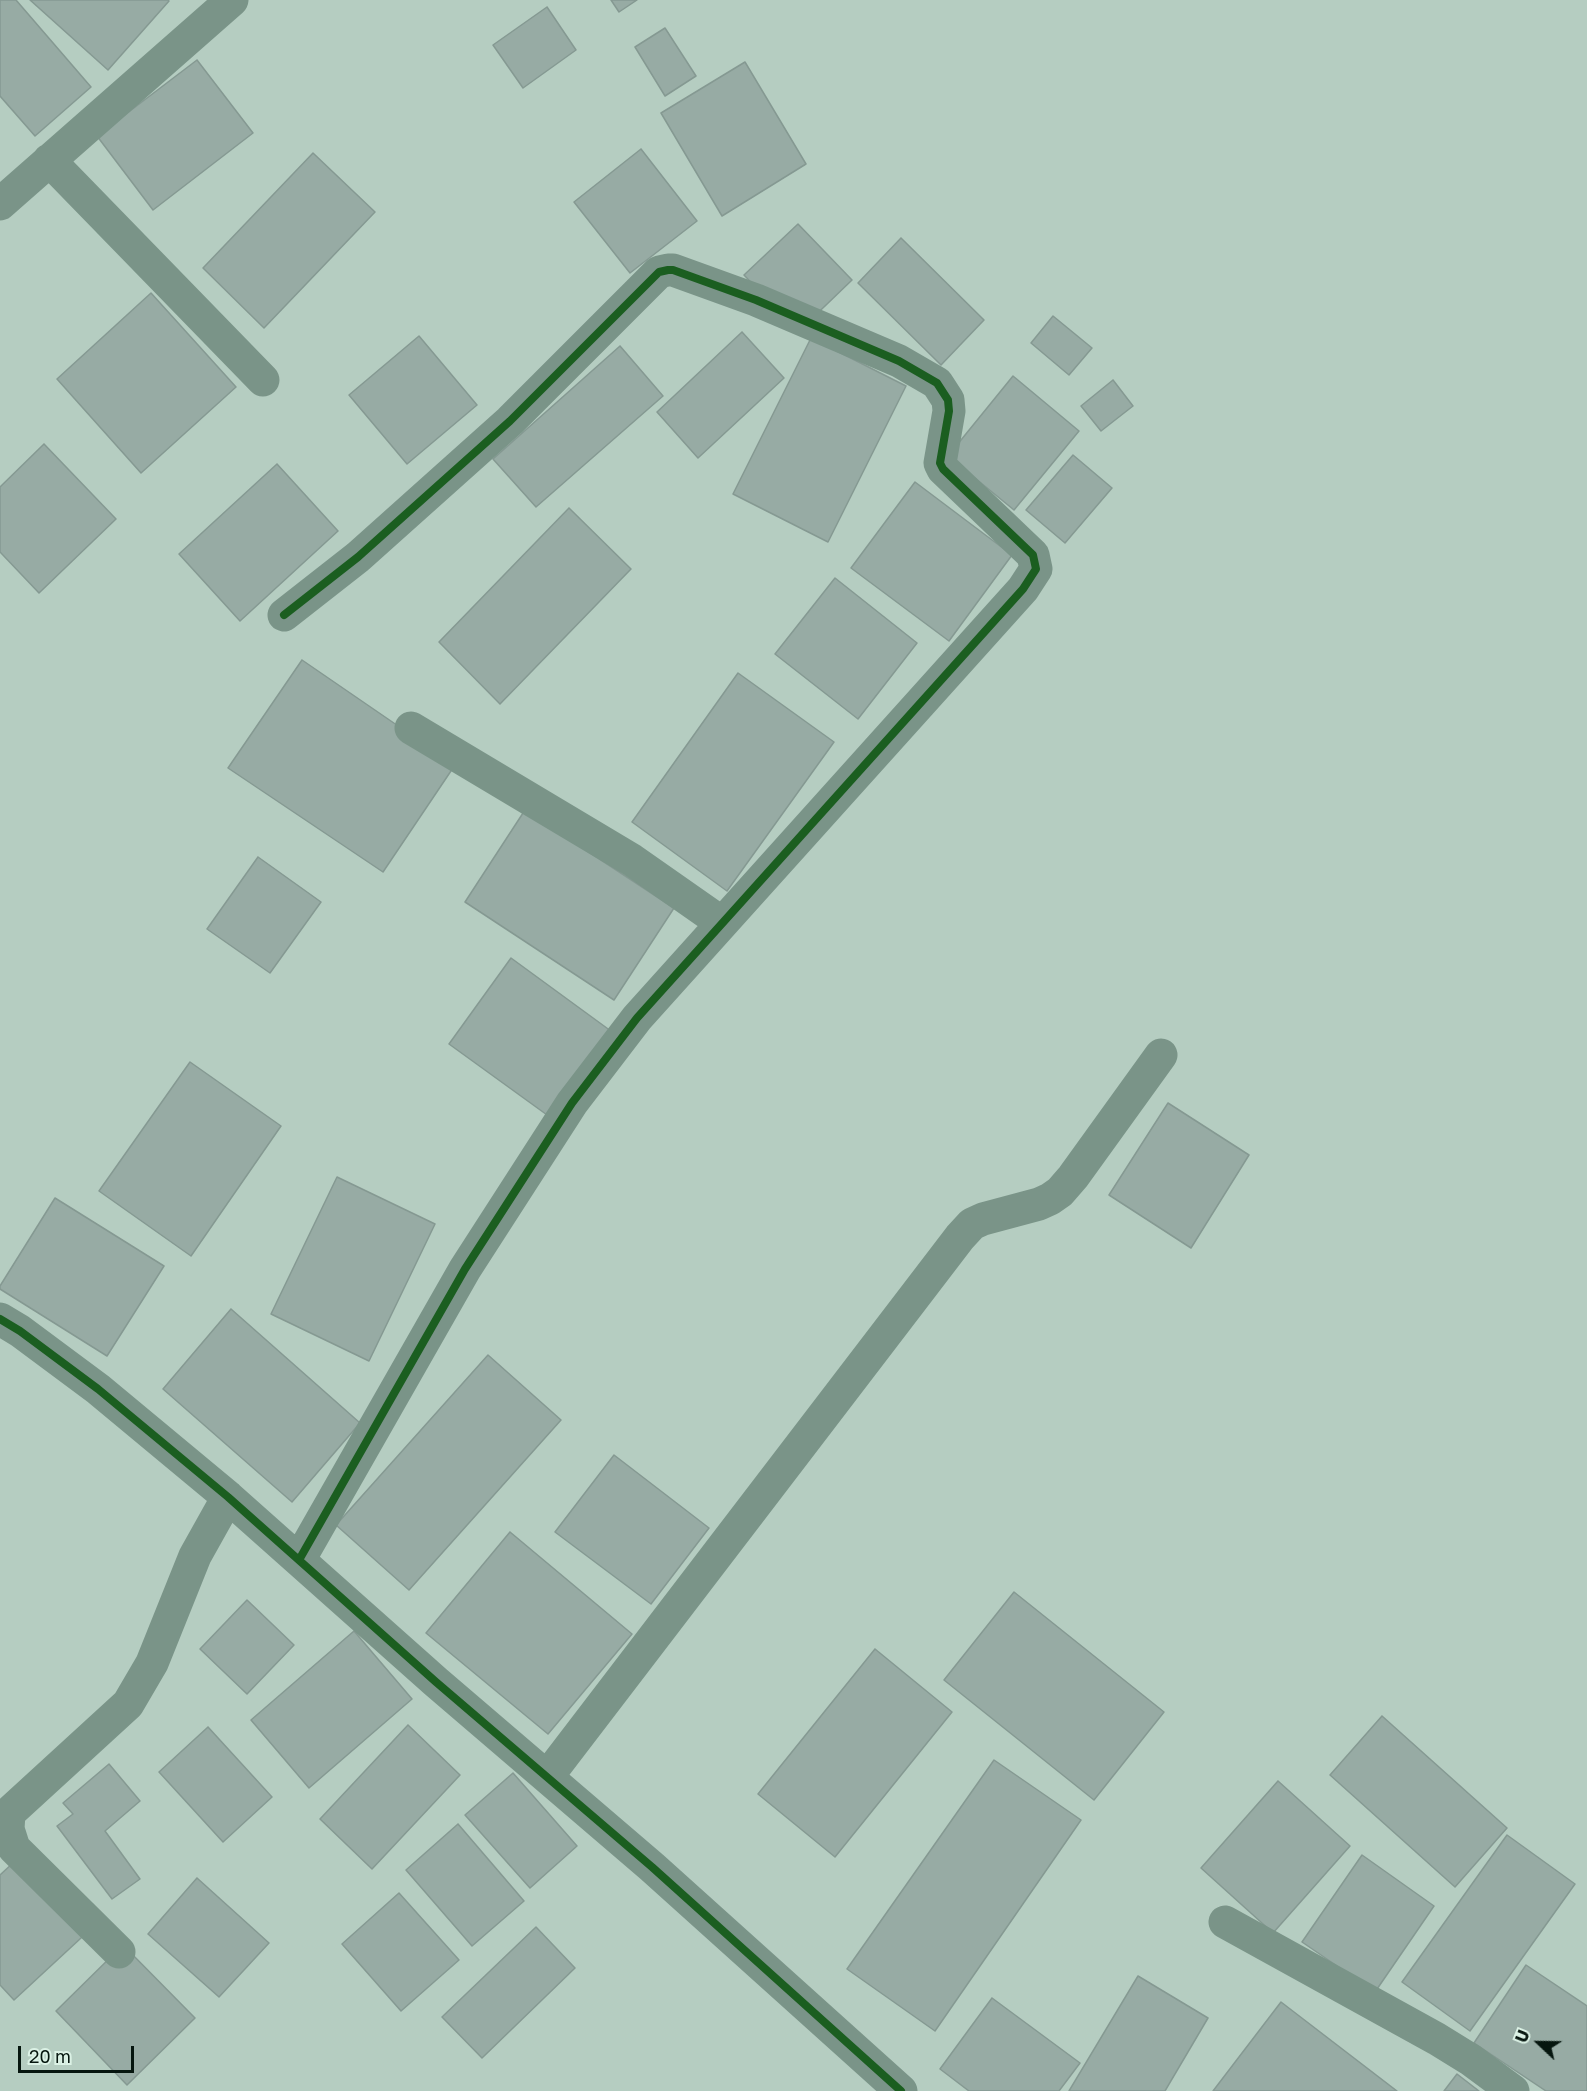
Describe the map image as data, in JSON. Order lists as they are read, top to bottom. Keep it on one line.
{"scale_bar":"20 m","north":"left"}
